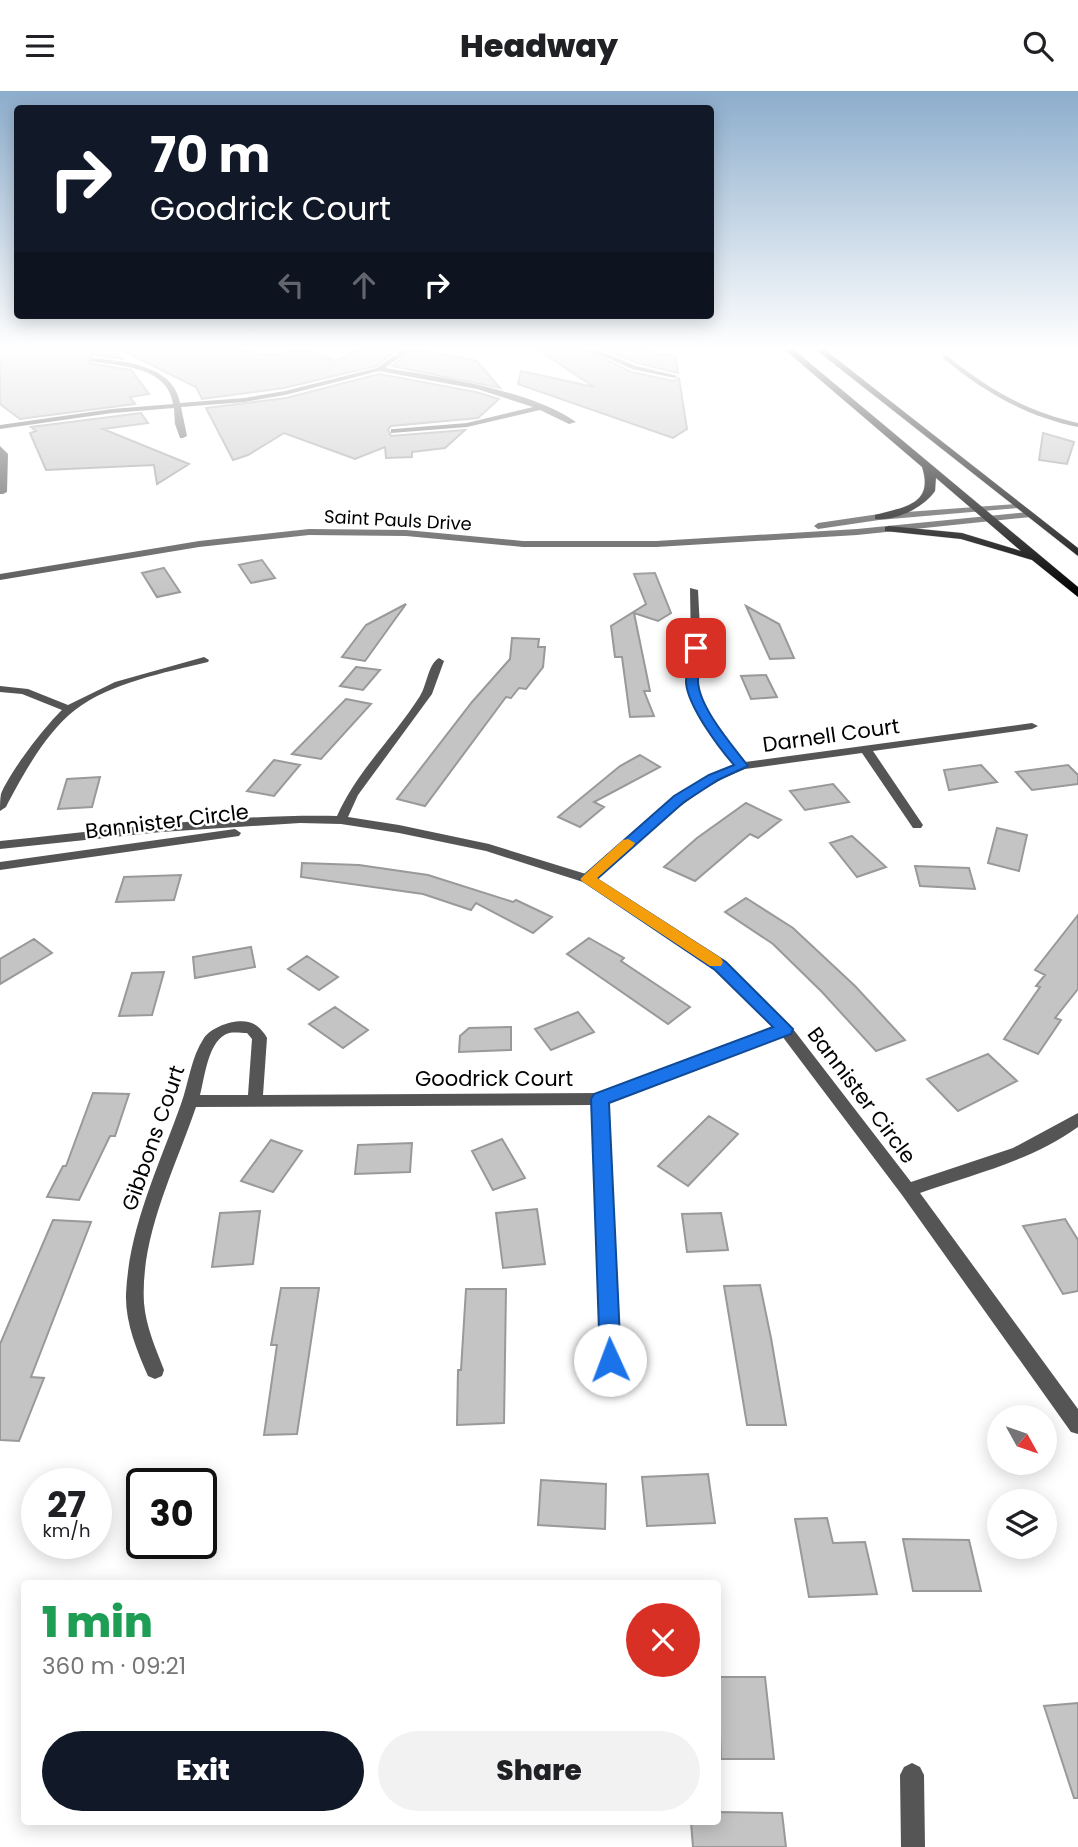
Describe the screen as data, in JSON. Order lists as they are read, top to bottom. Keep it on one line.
{"streets":{"street":["Saint Pauls Drive","Darnell Court","Bannister Circle","Goodrick Court","Gibbons Court"]},"crossings":[["Darnell Court","Bannister Circle"],["Bannister Circle","Goodrick Court"],["Goodrick Court","Gibbons Court"]],"north":"bottom right","page":{"header":"Headway","turn":["70 m","Goodrick Court"],"speed":"27 km/h","limit":"30","heading":["1 min","360 m · 09:21"],"buttons":["Exit","Share"]}}
